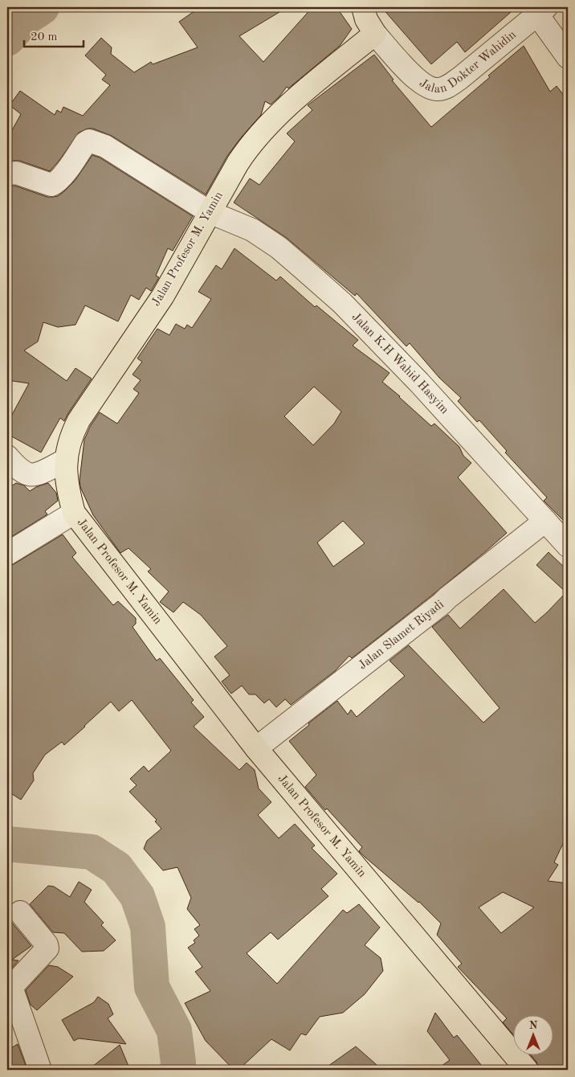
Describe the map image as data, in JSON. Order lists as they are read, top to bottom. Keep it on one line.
{"streets":{"main road":["Jalan Profesor M. Yamin"],"street":["Jalan Dokter Wahidin","Jalan K.H Wahid Hasyim","Jalan Slamet Riyadi"]},"crossings":[["Jalan Dokter Wahidin","Jalan Profesor M. Yamin"],["Jalan Profesor M. Yamin","Jalan K.H Wahid Hasyim"],["Jalan Profesor M. Yamin","Jalan Slamet Riyadi"],["Jalan K.H Wahid Hasyim","Jalan Slamet Riyadi"]],"scale_bar":"20 m","north":"top"}
